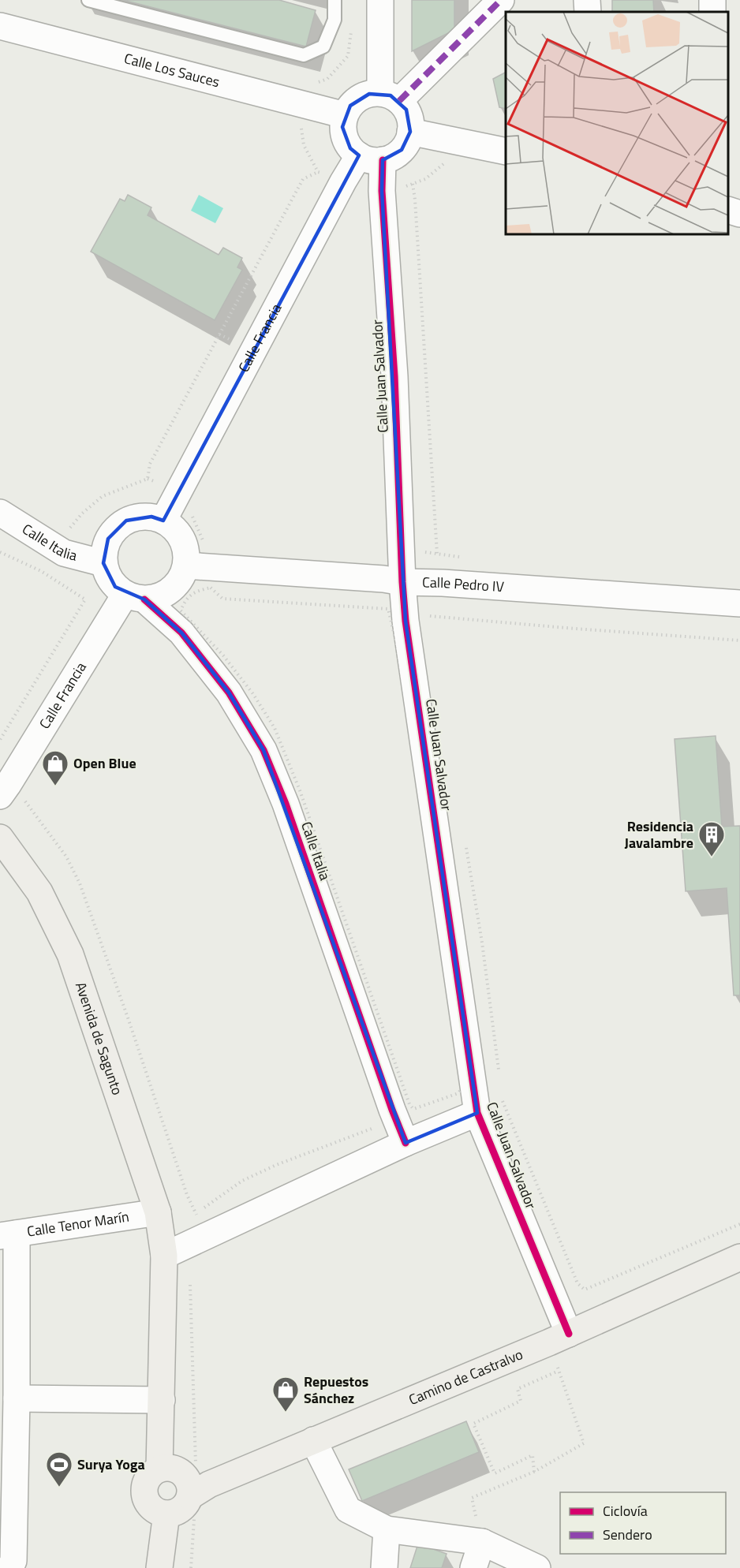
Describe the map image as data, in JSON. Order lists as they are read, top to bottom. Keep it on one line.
{"streets":{"main road":["Avenida de Sagunto","Camino de Castralvo"],"street":["Calle Los Sauces","Calle Francia","Calle Juan Salvador","Calle Italia","Calle Pedro IV","Calle Tenor Marín"]},"crossings":[["Calle Los Sauces","Calle Francia"],["Calle Los Sauces","Calle Juan Salvador"],["Calle Francia","Calle Juan Salvador"],["Calle Francia","Calle Italia"],["Calle Francia","Calle Pedro IV"],["Calle Juan Salvador","Calle Pedro IV"],["Calle Juan Salvador","Camino de Castralvo"],["Calle Italia","Calle Pedro IV"],["Avenida de Sagunto","Calle Tenor Marín"],["Avenida de Sagunto","Camino de Castralvo"]],"places":{"shop":["Open Blue","Repuestos Sánchez"],"building":["Residencia Javalambre"],"sports":["Surya Yoga"]},"legend":["Ciclovía","Sendero"]}
